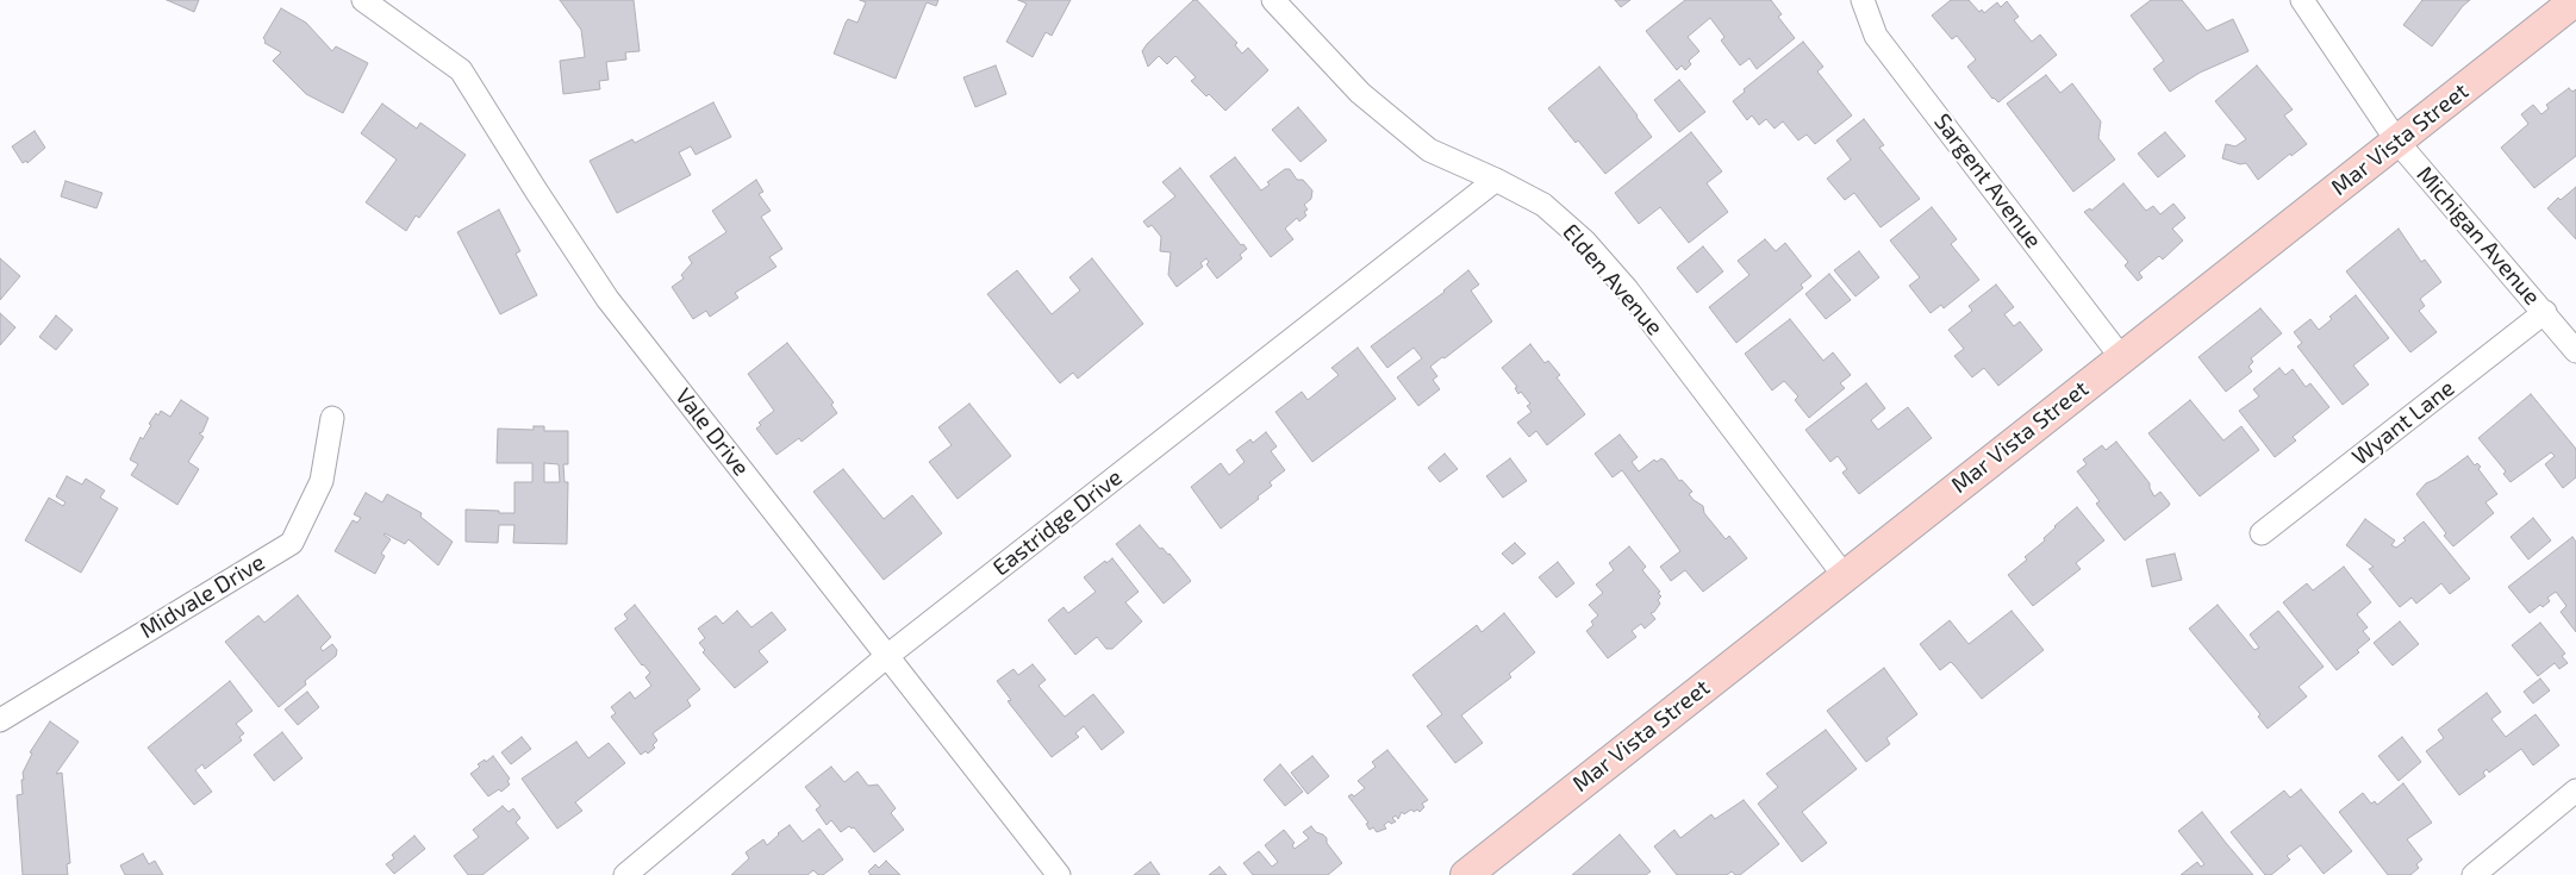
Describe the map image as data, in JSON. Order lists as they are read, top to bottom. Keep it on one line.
{"streets":{"street":["Mar Vista Street","Sargent Avenue","Michigan Avenue","Elden Avenue","Wyant Lane","Vale Drive","Eastridge Drive","Midvale Drive"]},"crossings":[["Mar Vista Street","Sargent Avenue"],["Mar Vista Street","Michigan Avenue"],["Mar Vista Street","Elden Avenue"],["Michigan Avenue","Wyant Lane"],["Elden Avenue","Eastridge Drive"],["Vale Drive","Eastridge Drive"]]}
